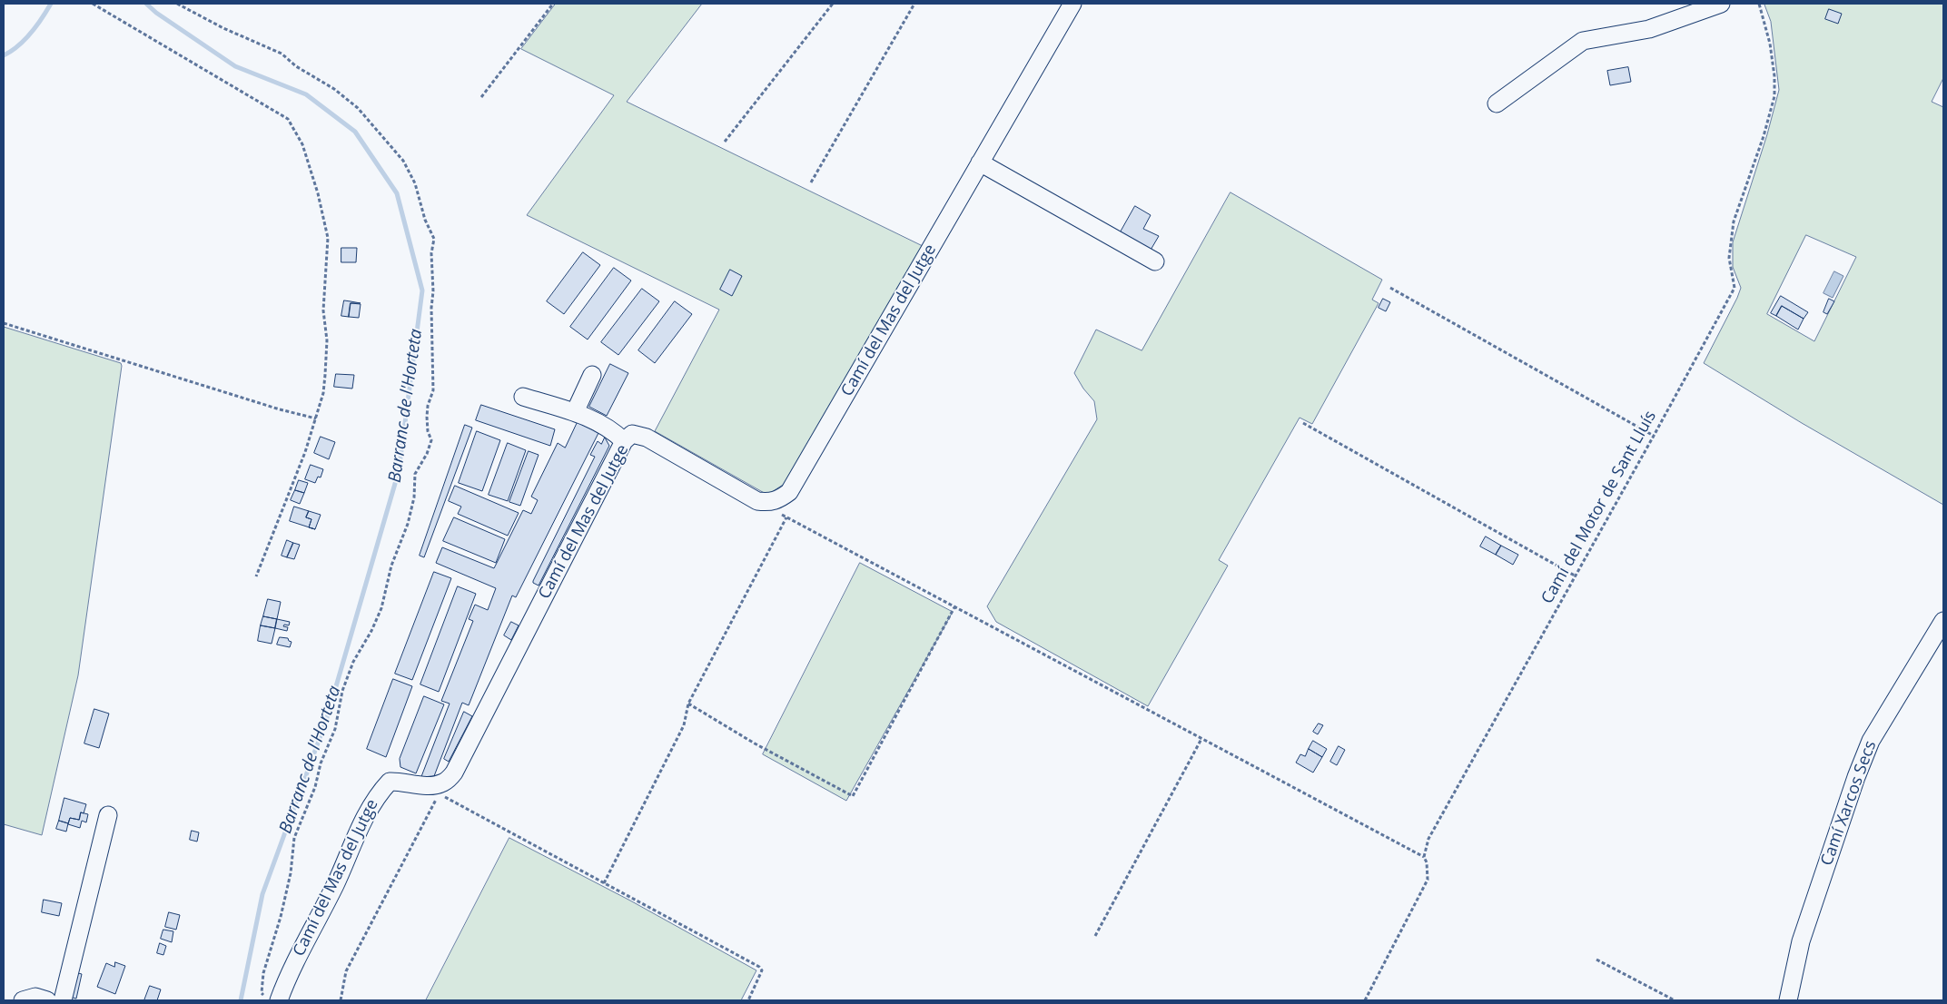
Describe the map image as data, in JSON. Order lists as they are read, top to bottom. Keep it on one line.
{"streets":{"street":["Camí del Mas del Jutge","Camí Xarcos Secs"],"path":["Camí del Motor de Sant Lluís"]},"water":["Barranc de l'Horteta"]}
